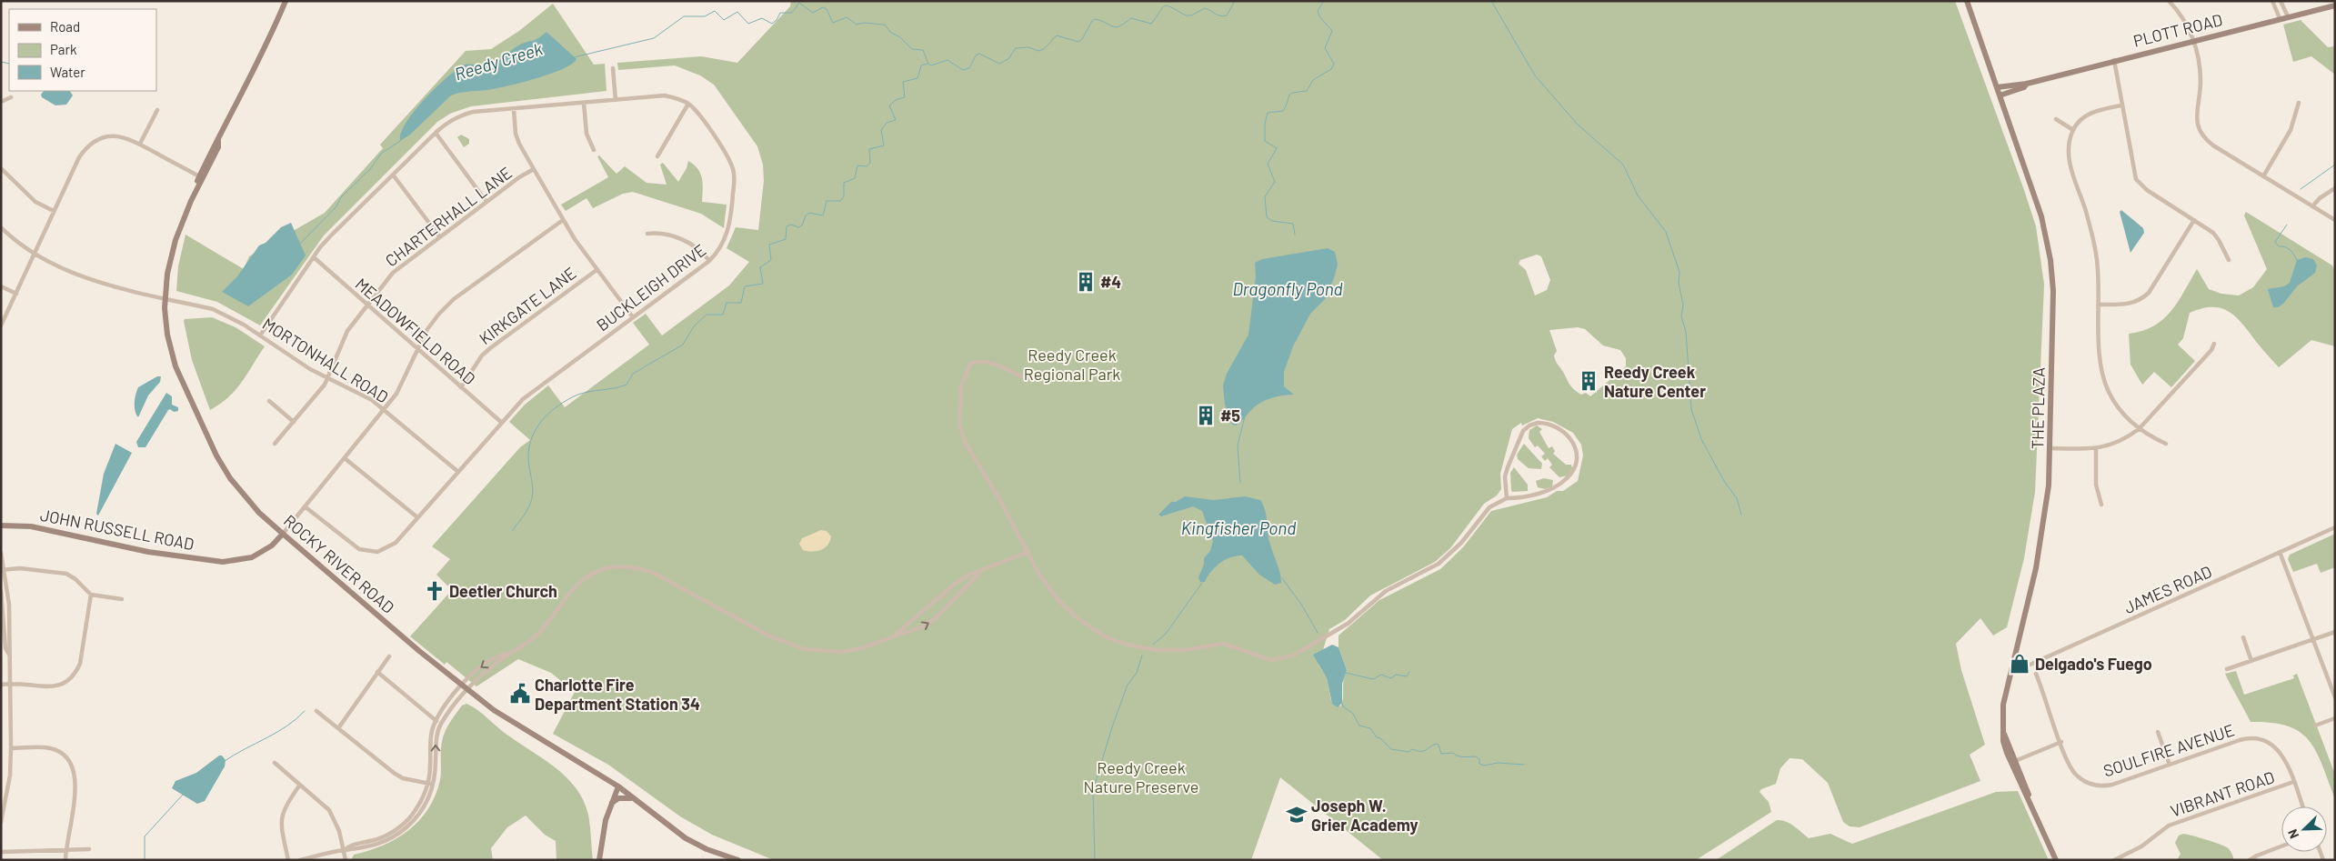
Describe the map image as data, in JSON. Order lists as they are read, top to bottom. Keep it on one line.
{"streets":{"street":["PLOTT ROAD","CHARTERHALL LANE","BUCKLEIGH DRIVE","KIRKGATE LANE","MEADOWFIELD ROAD","MORTONHALL ROAD","THE PLAZA","JOHN RUSSELL ROAD","ROCKY RIVER ROAD","JAMES ROAD","SOULFIRE AVENUE","VIBRANT ROAD"]},"crossings":[["PLOTT ROAD","THE PLAZA"],["CHARTERHALL LANE","MEADOWFIELD ROAD"],["CHARTERHALL LANE","MORTONHALL ROAD"],["BUCKLEIGH DRIVE","MEADOWFIELD ROAD"],["BUCKLEIGH DRIVE","MORTONHALL ROAD"],["BUCKLEIGH DRIVE","JOHN RUSSELL ROAD"],["KIRKGATE LANE","MEADOWFIELD ROAD"],["MEADOWFIELD ROAD","JOHN RUSSELL ROAD"],["MORTONHALL ROAD","JOHN RUSSELL ROAD"],["MORTONHALL ROAD","ROCKY RIVER ROAD"],["THE PLAZA","JAMES ROAD"],["JOHN RUSSELL ROAD","ROCKY RIVER ROAD"],["SOULFIRE AVENUE","VIBRANT ROAD"]],"water":["Reedy Creek","Dragonfly Pond","Kingfisher Pond"],"parks":["Reedy Creek Regional Park","Reedy Creek Nature Preserve"],"places":{"building":["#4","Reedy Creek Nature Center","#5"],"church":["Deetler Church"],"shop":["Delgado's Fuego"],"public building":["Charlotte Fire Department Station 34"],"school or university":["Joseph W. Grier Academy"]},"legend":["Road","Park","Water"],"north":"bottom left"}
